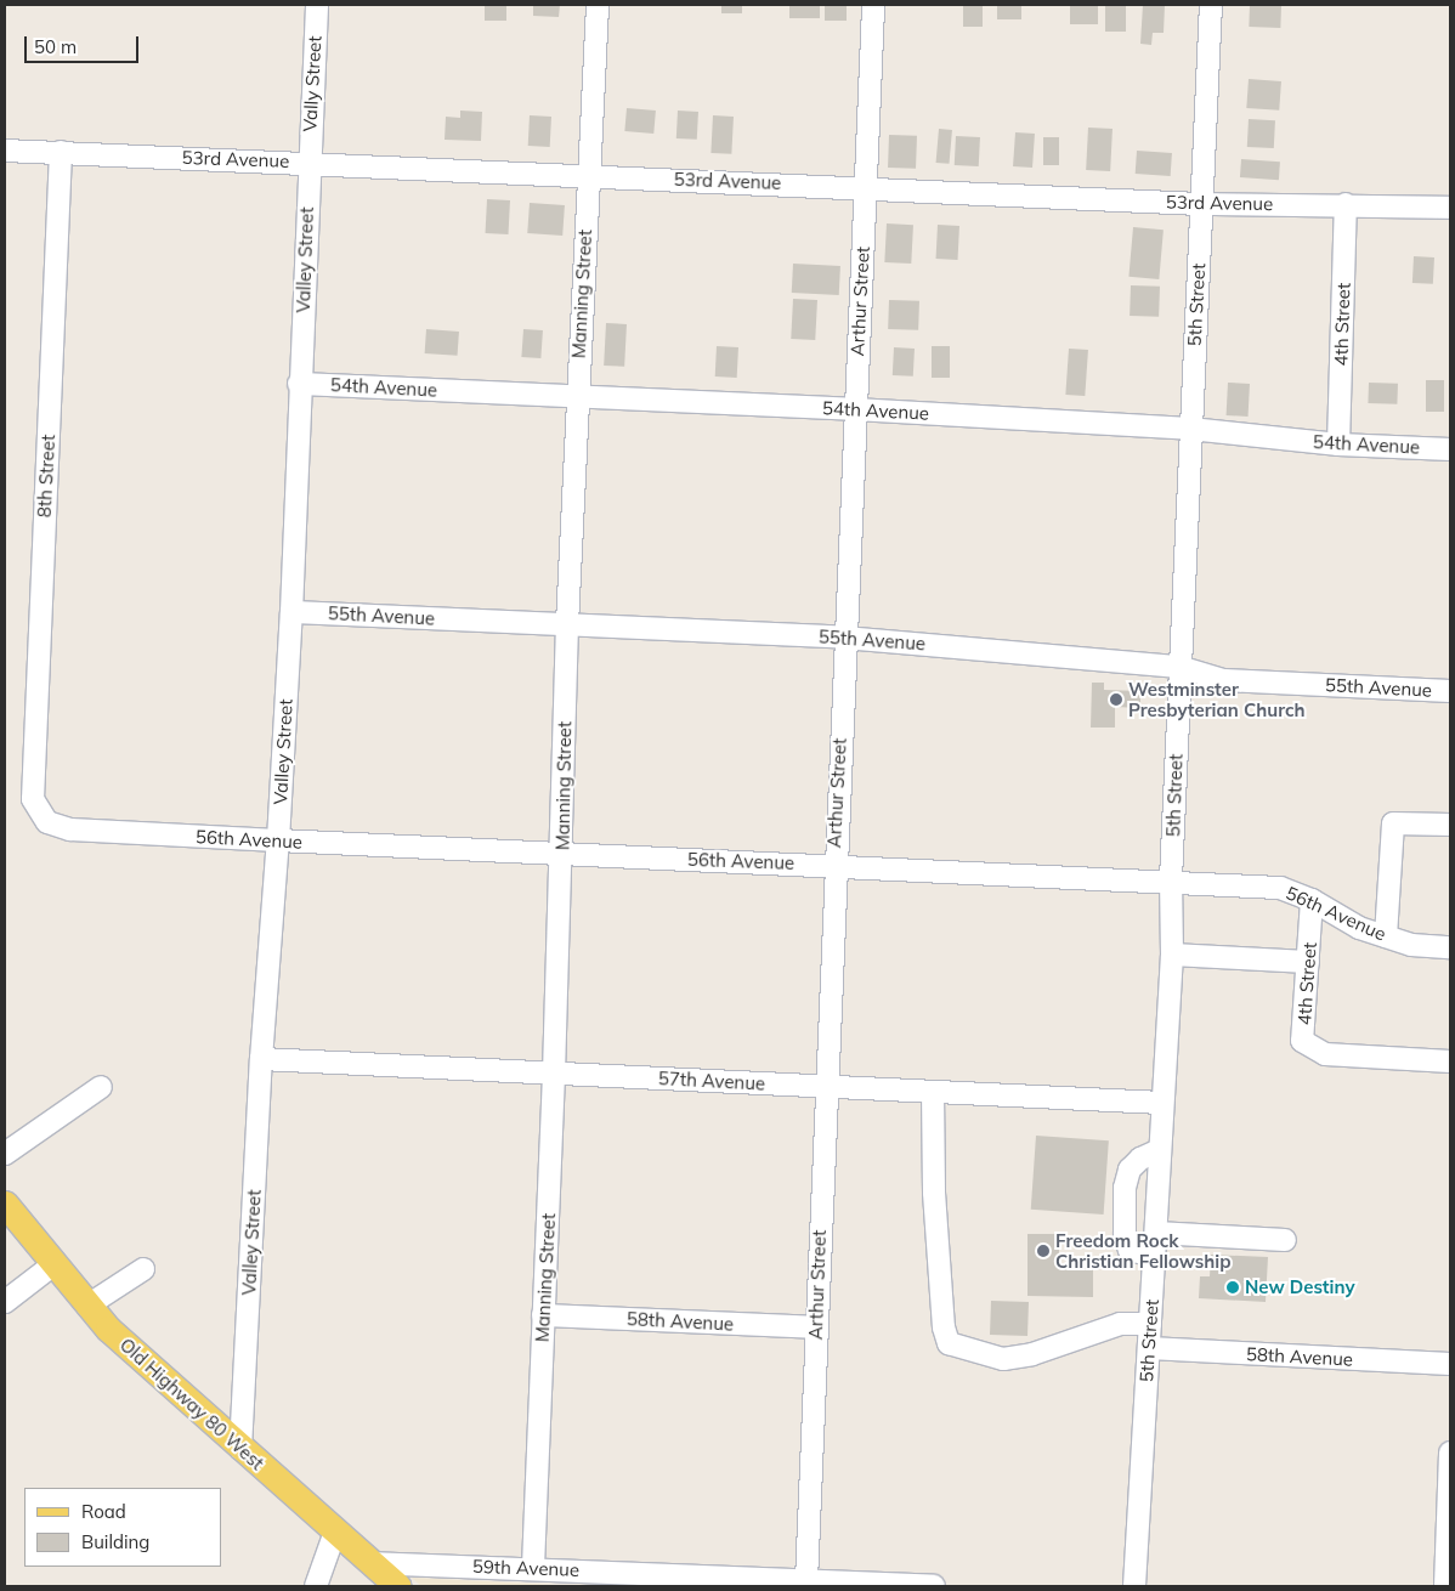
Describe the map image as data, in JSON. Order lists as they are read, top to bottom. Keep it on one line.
{"streets":{"main road":["Old Highway 80 West"],"street":["Vally Street","53rd Avenue","Valley Street","Manning Street","Arthur Street","5th Street","4th Street","54th Avenue","8th Street","55th Avenue","56th Avenue","57th Avenue","58th Avenue","59th Avenue"]},"crossings":[["Vally Street","53rd Avenue"],["Vally Street","Valley Street"],["53rd Avenue","Valley Street"],["53rd Avenue","Manning Street"],["53rd Avenue","Arthur Street"],["53rd Avenue","5th Street"],["53rd Avenue","4th Street"],["53rd Avenue","8th Street"],["Valley Street","54th Avenue"],["Valley Street","55th Avenue"],["Valley Street","56th Avenue"],["Valley Street","57th Avenue"],["Valley Street","Old Highway 80 West"],["Manning Street","54th Avenue"],["Manning Street","55th Avenue"],["Manning Street","56th Avenue"],["Manning Street","57th Avenue"],["Manning Street","58th Avenue"],["Manning Street","59th Avenue"],["Arthur Street","54th Avenue"],["Arthur Street","55th Avenue"],["Arthur Street","56th Avenue"],["Arthur Street","57th Avenue"],["Arthur Street","58th Avenue"],["Arthur Street","59th Avenue"],["5th Street","54th Avenue"],["5th Street","55th Avenue"],["5th Street","56th Avenue"],["5th Street","57th Avenue"],["5th Street","58th Avenue"],["4th Street","54th Avenue"],["4th Street","56th Avenue"],["8th Street","56th Avenue"],["Old Highway 80 West","59th Avenue"]],"places":["Westminster Presbyterian Church","Freedom Rock Christian Fellowship","New Destiny"],"legend":["Road","Building"],"scale_bar":"50 m"}
